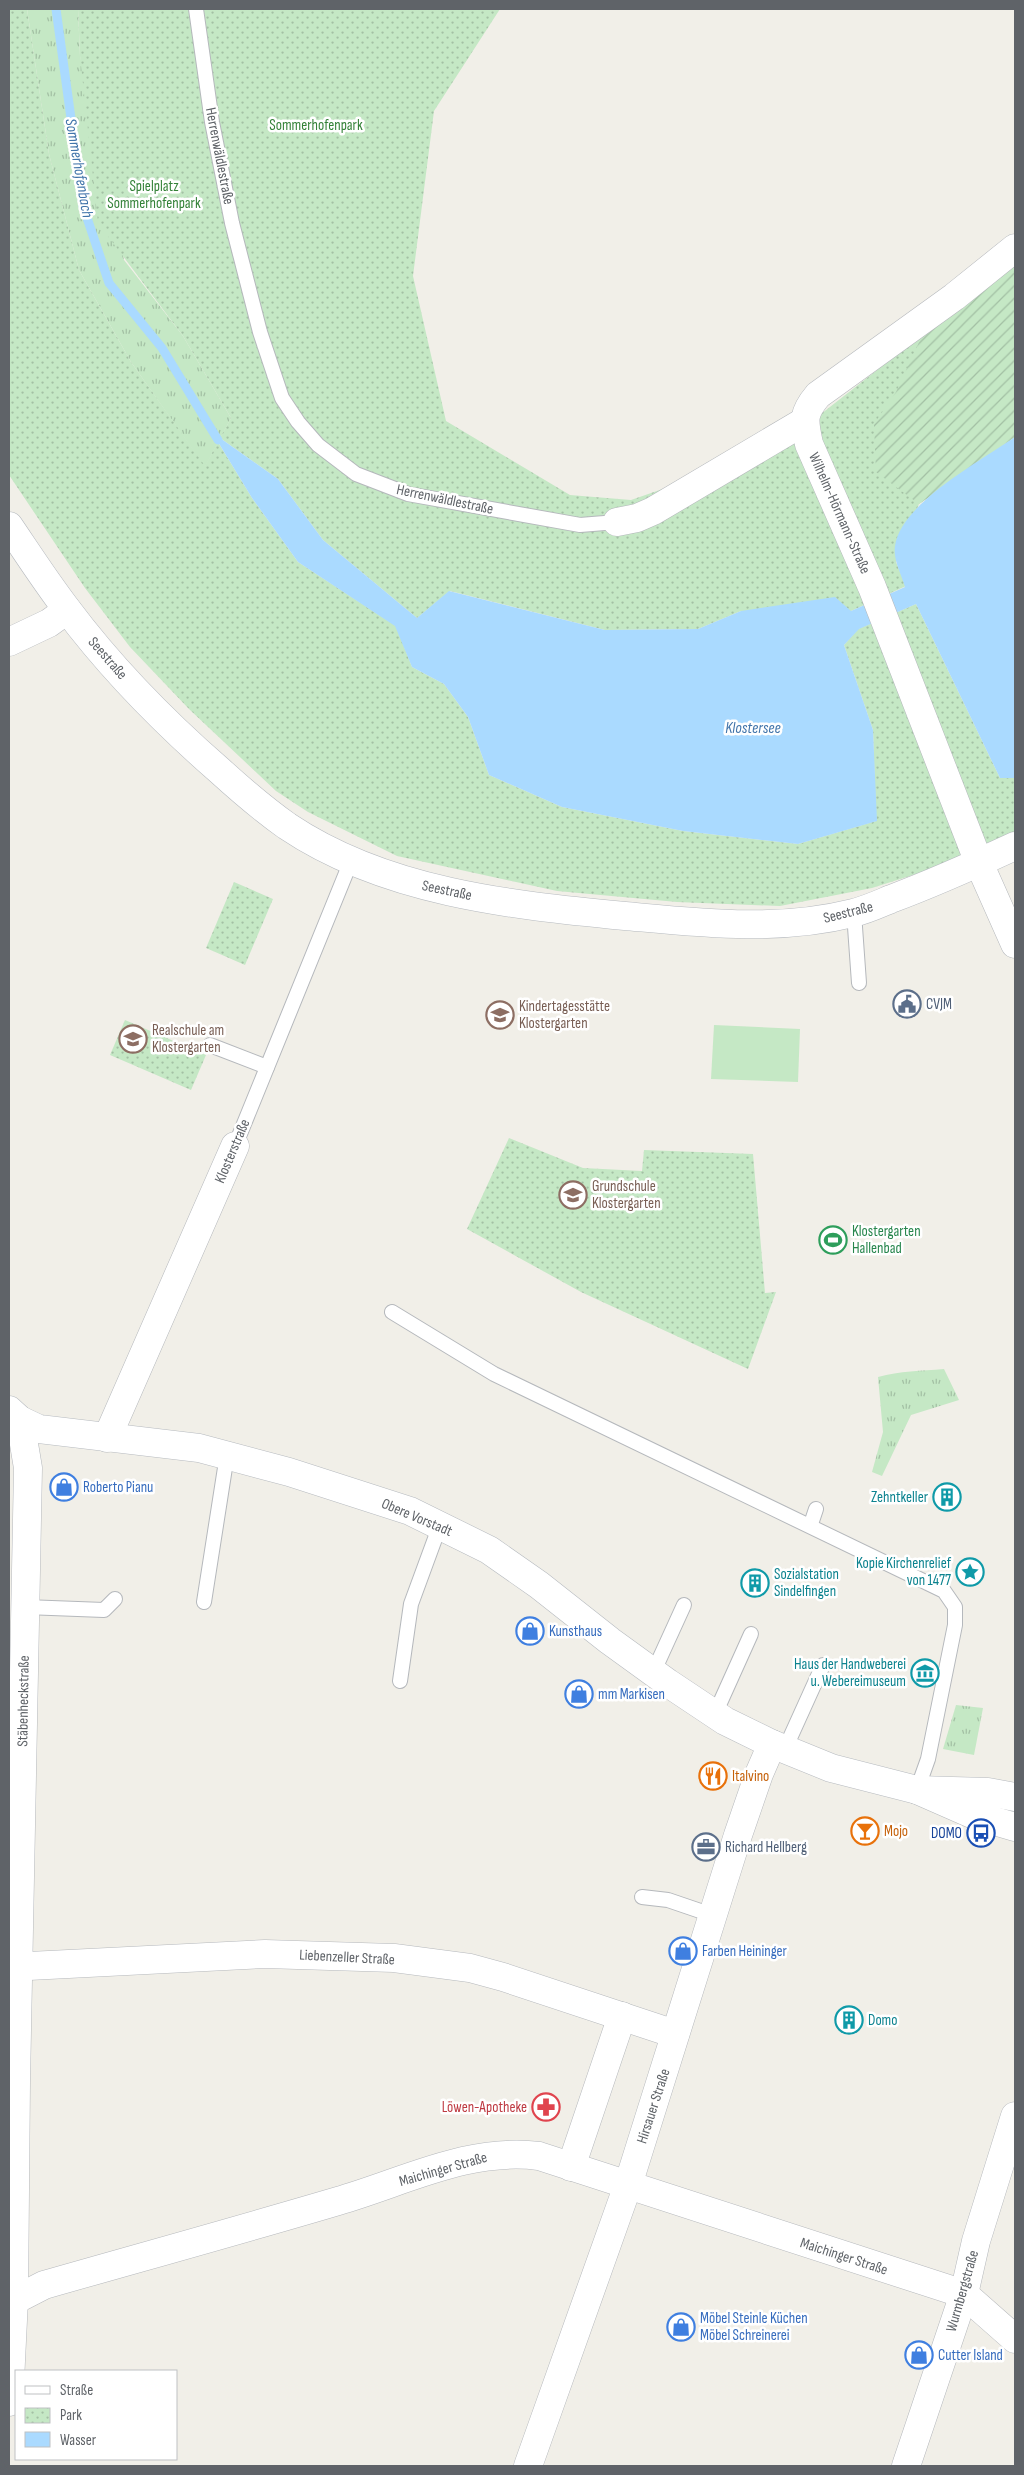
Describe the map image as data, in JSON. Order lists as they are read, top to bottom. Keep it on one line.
{"streets":{"street":["Herrenwäldlestraße","Wilhelm-Hörmann-Straße","Seestraße","Klosterstraße","Obere Vorstadt","Stäbenheckstraße","Liebenzeller Straße","Hirsauer Straße","Maichinger Straße","Wurmbergstraße"]},"crossings":[["Herrenwäldlestraße","Wilhelm-Hörmann-Straße"],["Wilhelm-Hörmann-Straße","Seestraße"],["Seestraße","Klosterstraße"],["Klosterstraße","Obere Vorstadt"],["Obere Vorstadt","Stäbenheckstraße"],["Obere Vorstadt","Hirsauer Straße"],["Stäbenheckstraße","Liebenzeller Straße"],["Stäbenheckstraße","Maichinger Straße"],["Liebenzeller Straße","Hirsauer Straße"],["Hirsauer Straße","Maichinger Straße"],["Maichinger Straße","Wurmbergstraße"]],"water":["Sommerhofenbach","Klostersee"],"parks":["Sommerhofenpark","Spielplatz Sommerhofenpark"],"places":{"public building":["CVJM"],"school or university":["Kindertagesstätte Klostergarten","Realschule am Klostergarten","Grundschule Klostergarten"],"sports":["Klostergarten Hallenbad"],"shop":["Roberto Pianu","Kunsthaus","mm Markisen","Farben Heininger","Möbel Steinle Küchen Möbel Schreinerei","Cutter Island"],"building":["Zehntkeller","Sozialstation Sindelfingen","Domo"],"place":["Kopie Kirchenrelief von 1477"],"museum":["Haus der Handweberei u. Webereimuseum"],"restaurant":["Italvino"],"bar":["Mojo"],"bus stop":["DOMO"],"office":["Richard Hellberg"],"pharmacy":["Löwen-Apotheke"]},"legend":["Straße","Park","Wasser"]}
